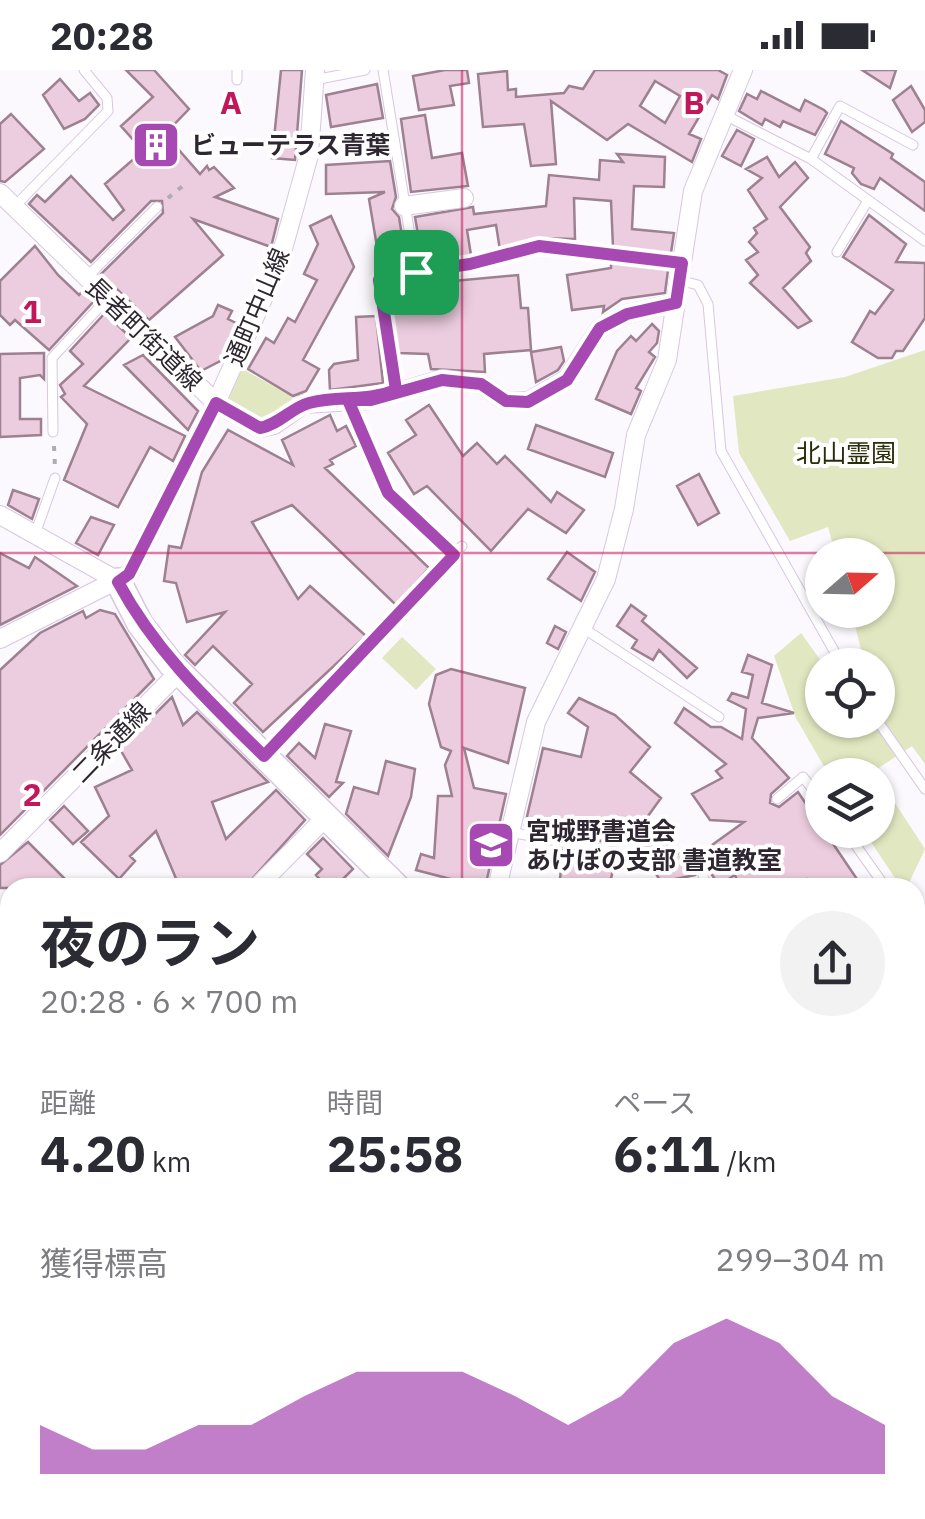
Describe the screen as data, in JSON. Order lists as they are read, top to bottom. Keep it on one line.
{"streets":{"street":["通町中山線","長者町街道線","二条通線"]},"crossings":[["通町中山線","長者町街道線"]],"parks":["北山霊園"],"places":{"building":["ビューテラス青葉"],"school or university":["宮城野書道会 あけぼの支部 書道教室"]},"north":"right","page":{"status":"20:28","heading":["夜のラン","20:28 · 6 × 700 m"],"stats":[["距離","4.20 km"],["時間","25:58"],["ペース","6:11 /km"]],"chart":["獲得標高","299–304 m"]},"grid":{"columns":["A","B"],"rows":["1","2"]}}
